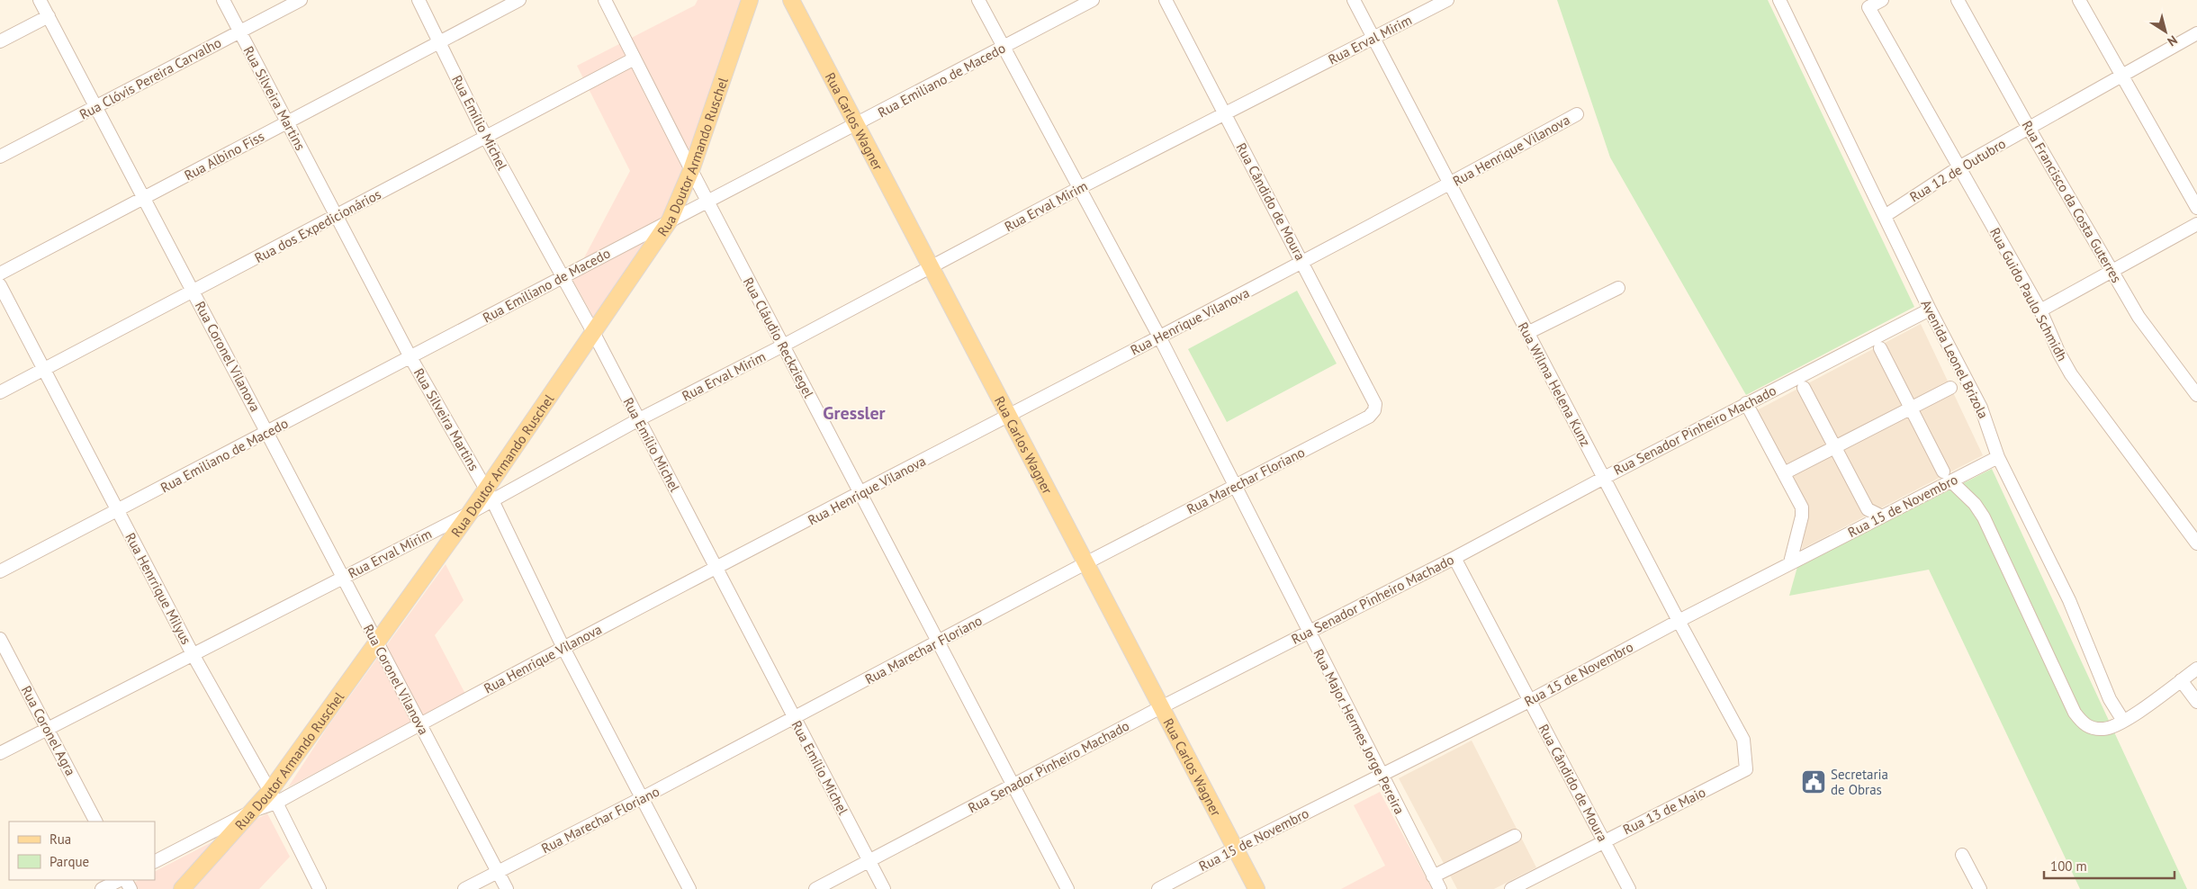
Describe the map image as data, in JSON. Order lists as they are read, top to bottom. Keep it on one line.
{"streets":{"main road":["Rua Carlos Wagner","Rua Doutor Armando Ruschel"],"street":["Rua Erval Mirim","Rua Clóvis Pereira Carvalho","Rua Emiliano de Macedo","Rua Silveira Martins","Rua Emílio Michel","Rua Henrique Vilanova","Rua Albino Fiss","Rua 12 de Outubro","Rua Cândido de Moura","Rua Francisco da Costa Guterres","Rua dos Expedicionários","Rua Guido Paulo Schmidh","Rua Cláudio Reckziegel","Rua Coronel Vilanova","Avenida Leonel Brizola","Rua Wilma Helena Kunz","Rua Senador Pinheiro Machado","Rua Marechar Floriano","Rua 15 de Novembro","Rua Henrrique Milyus","Rua Coronel Agra","Rua Major Hermes Jorge Pereira","Rua 13 de Maio"]},"crossings":[["Rua Erval Mirim","Rua Silveira Martins"],["Rua Erval Mirim","Rua Carlos Wagner"],["Rua Erval Mirim","Rua Emílio Michel"],["Rua Erval Mirim","Rua Doutor Armando Ruschel"],["Rua Erval Mirim","Rua Cândido de Moura"],["Rua Erval Mirim","Rua Cláudio Reckziegel"],["Rua Erval Mirim","Rua Coronel Vilanova"],["Rua Erval Mirim","Rua Wilma Helena Kunz"],["Rua Erval Mirim","Rua Henrrique Milyus"],["Rua Erval Mirim","Rua Coronel Agra"],["Rua Erval Mirim","Rua Major Hermes Jorge Pereira"],["Rua Clóvis Pereira Carvalho","Rua Silveira Martins"],["Rua Clóvis Pereira Carvalho","Rua Coronel Vilanova"],["Rua Emiliano de Macedo","Rua Silveira Martins"],["Rua Emiliano de Macedo","Rua Carlos Wagner"],["Rua Emiliano de Macedo","Rua Emílio Michel"],["Rua Emiliano de Macedo","Rua Doutor Armando Ruschel"],["Rua Emiliano de Macedo","Rua Cláudio Reckziegel"],["Rua Emiliano de Macedo","Rua Coronel Vilanova"],["Rua Emiliano de Macedo","Rua Henrrique Milyus"],["Rua Emiliano de Macedo","Rua Major Hermes Jorge Pereira"],["Rua Silveira Martins","Rua Henrique Vilanova"],["Rua Silveira Martins","Rua Albino Fiss"],["Rua Silveira Martins","Rua Doutor Armando Ruschel"],["Rua Silveira Martins","Rua dos Expedicionários"],["Rua Silveira Martins","Rua Marechar Floriano"],["Rua Carlos Wagner","Rua Henrique Vilanova"],["Rua Carlos Wagner","Rua Senador Pinheiro Machado"],["Rua Carlos Wagner","Rua Marechar Floriano"],["Rua Carlos Wagner","Rua 15 de Novembro"],["Rua Emílio Michel","Rua Henrique Vilanova"],["Rua Emílio Michel","Rua Albino Fiss"],["Rua Emílio Michel","Rua Doutor Armando Ruschel"],["Rua Emílio Michel","Rua dos Expedicionários"],["Rua Emílio Michel","Rua Senador Pinheiro Machado"],["Rua Emílio Michel","Rua Marechar Floriano"],["Rua Henrique Vilanova","Rua Doutor Armando Ruschel"],["Rua Henrique Vilanova","Rua Cândido de Moura"],["Rua Henrique Vilanova","Rua Cláudio Reckziegel"],["Rua Henrique Vilanova","Rua Coronel Vilanova"],["Rua Henrique Vilanova","Rua Wilma Helena Kunz"],["Rua Henrique Vilanova","Rua Henrrique Milyus"],["Rua Henrique Vilanova","Rua Major Hermes Jorge Pereira"],["Rua Albino Fiss","Rua Coronel Vilanova"],["Rua Doutor Armando Ruschel","Rua Cláudio Reckziegel"],["Rua Doutor Armando Ruschel","Rua Coronel Vilanova"],["Rua Doutor Armando Ruschel","Rua Henrrique Milyus"],["Rua 12 de Outubro","Rua Francisco da Costa Guterres"],["Rua 12 de Outubro","Rua Guido Paulo Schmidh"],["Rua 12 de Outubro","Avenida Leonel Brizola"],["Rua Cândido de Moura","Rua Senador Pinheiro Machado"],["Rua Cândido de Moura","Rua Marechar Floriano"],["Rua Cândido de Moura","Rua 15 de Novembro"],["Rua Cândido de Moura","Rua 13 de Maio"],["Rua dos Expedicionários","Rua Cláudio Reckziegel"],["Rua dos Expedicionários","Rua Coronel Vilanova"],["Rua dos Expedicionários","Rua Henrrique Milyus"],["Rua Cláudio Reckziegel","Rua Senador Pinheiro Machado"],["Rua Cláudio Reckziegel","Rua Marechar Floriano"],["Rua Coronel Vilanova","Rua Marechar Floriano"],["Avenida Leonel Brizola","Rua Senador Pinheiro Machado"],["Avenida Leonel Brizola","Rua 15 de Novembro"],["Rua Wilma Helena Kunz","Rua Senador Pinheiro Machado"],["Rua Wilma Helena Kunz","Rua 15 de Novembro"],["Rua Wilma Helena Kunz","Rua 13 de Maio"],["Rua Senador Pinheiro Machado","Rua Major Hermes Jorge Pereira"],["Rua Marechar Floriano","Rua Major Hermes Jorge Pereira"],["Rua 15 de Novembro","Rua Major Hermes Jorge Pereira"]],"districts":["Gressler"],"places":{"public building":["Secretaria de Obras"]},"legend":["Rua","Parque"],"scale_bar":"100 m","north":"bottom right"}
